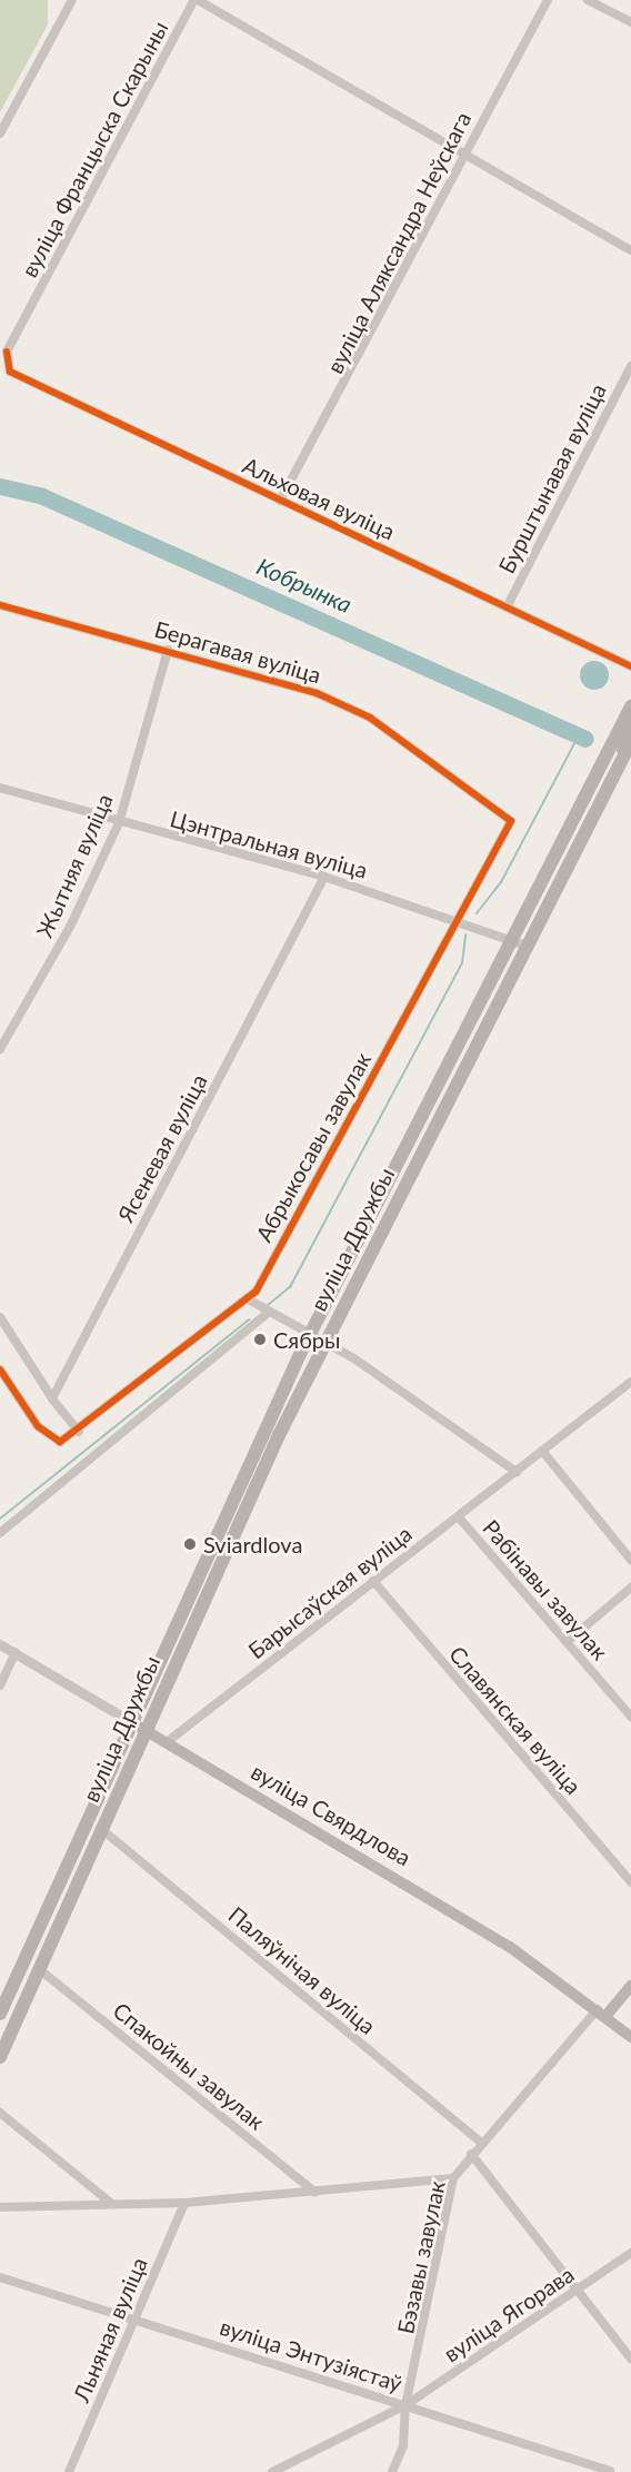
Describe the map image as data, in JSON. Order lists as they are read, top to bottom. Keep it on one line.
{"streets":{"main road":["вуліца Дружбы","вуліца Свярдлова"],"street":["вуліца Францыска Скарыны","вуліца Аляксандра Неўскага","Бурштынавая вуліца","Альховая вуліца","Берагавая вуліца","Цэнтральная вуліца","Жытняя вуліца","Абрыкосавы завулак","Ясеневая вуліца","Рабінавы завулак","Барысаўская вуліца","Славянская вуліца","Паляўнічая вуліца","Спакойны завулак","Бэзавы завулак","вуліца Ягорава","Льняная вуліца","вуліца Энтузіястаў"]},"crossings":[["вуліца Францыска Скарыны","Альховая вуліца"],["вуліца Аляксандра Неўскага","Альховая вуліца"],["Бурштынавая вуліца","Альховая вуліца"],["Берагавая вуліца","Жытняя вуліца"],["Берагавая вуліца","Абрыкосавы завулак"],["Цэнтральная вуліца","Жытняя вуліца"],["Цэнтральная вуліца","Абрыкосавы завулак"],["Цэнтральная вуліца","Ясеневая вуліца"],["Цэнтральная вуліца","вуліца Дружбы"],["вуліца Дружбы","вуліца Свярдлова"],["вуліца Дружбы","Паляўнічая вуліца"],["вуліца Дружбы","Спакойны завулак"],["Рабінавы завулак","Барысаўская вуліца"],["Барысаўская вуліца","Славянская вуліца"],["Барысаўская вуліца","вуліца Свярдлова"],["вуліца Свярдлова","Бэзавы завулак"],["Паляўнічая вуліца","Бэзавы завулак"],["Бэзавы завулак","вуліца Ягорава"],["Бэзавы завулак","вуліца Энтузіястаў"],["вуліца Ягорава","вуліца Энтузіястаў"],["Льняная вуліца","вуліца Энтузіястаў"]],"water":["Кобрынка"],"places":["Сябры","Sviardlova"]}
